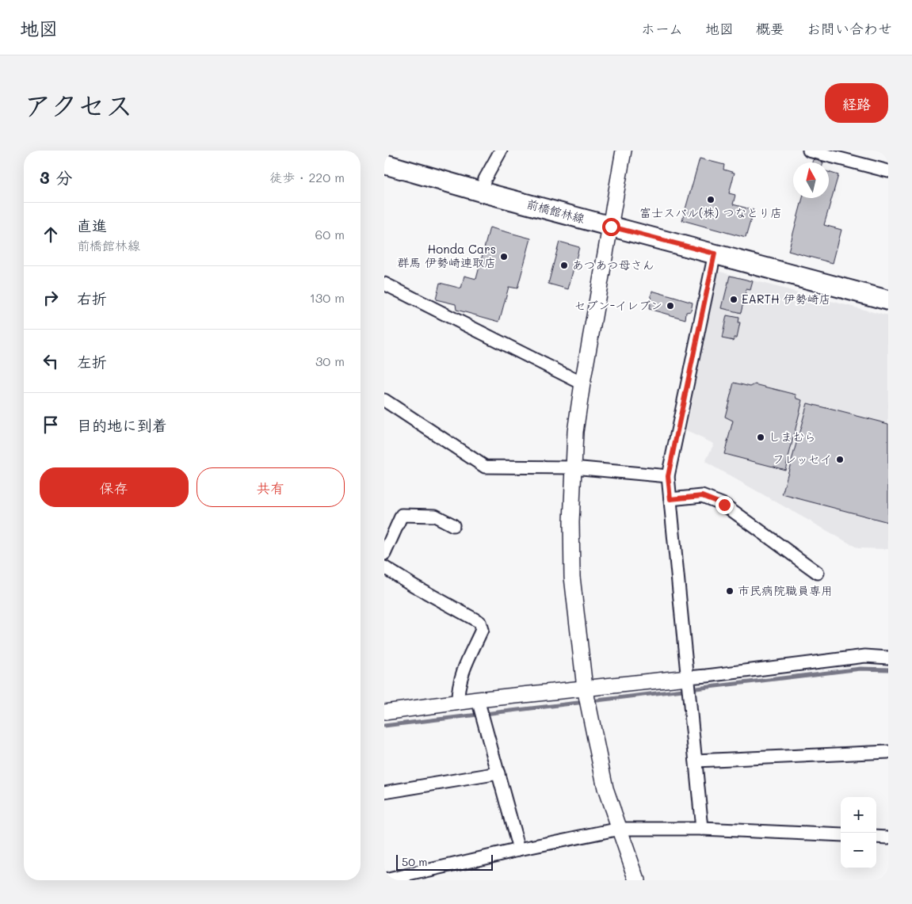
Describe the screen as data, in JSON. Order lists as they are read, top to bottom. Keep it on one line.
{"streets":{"main road":["前橋館林線"]},"places":["富士スバル(株) つなとり店","Honda Cars 群馬 伊勢崎連取店","あつあつ母さん","EARTH 伊勢崎店","セブン-イレブン","しまむら","フレッセイ","市民病院職員専用"],"scale_bar":"50 m","north":"top","page":{"header":"地図","nav":["ホーム","地図","概要","お問い合わせ"],"title":"アクセス","buttons":["経路",["保存","共有"]],"heading":["3 分","徒歩 · 220 m"],"list":[["直進","前橋館林線","60 m"],["右折","130 m"],["左折","30 m"],"目的地に到着"],"map_buttons":["+","−"],"scale":"50 m"}}
